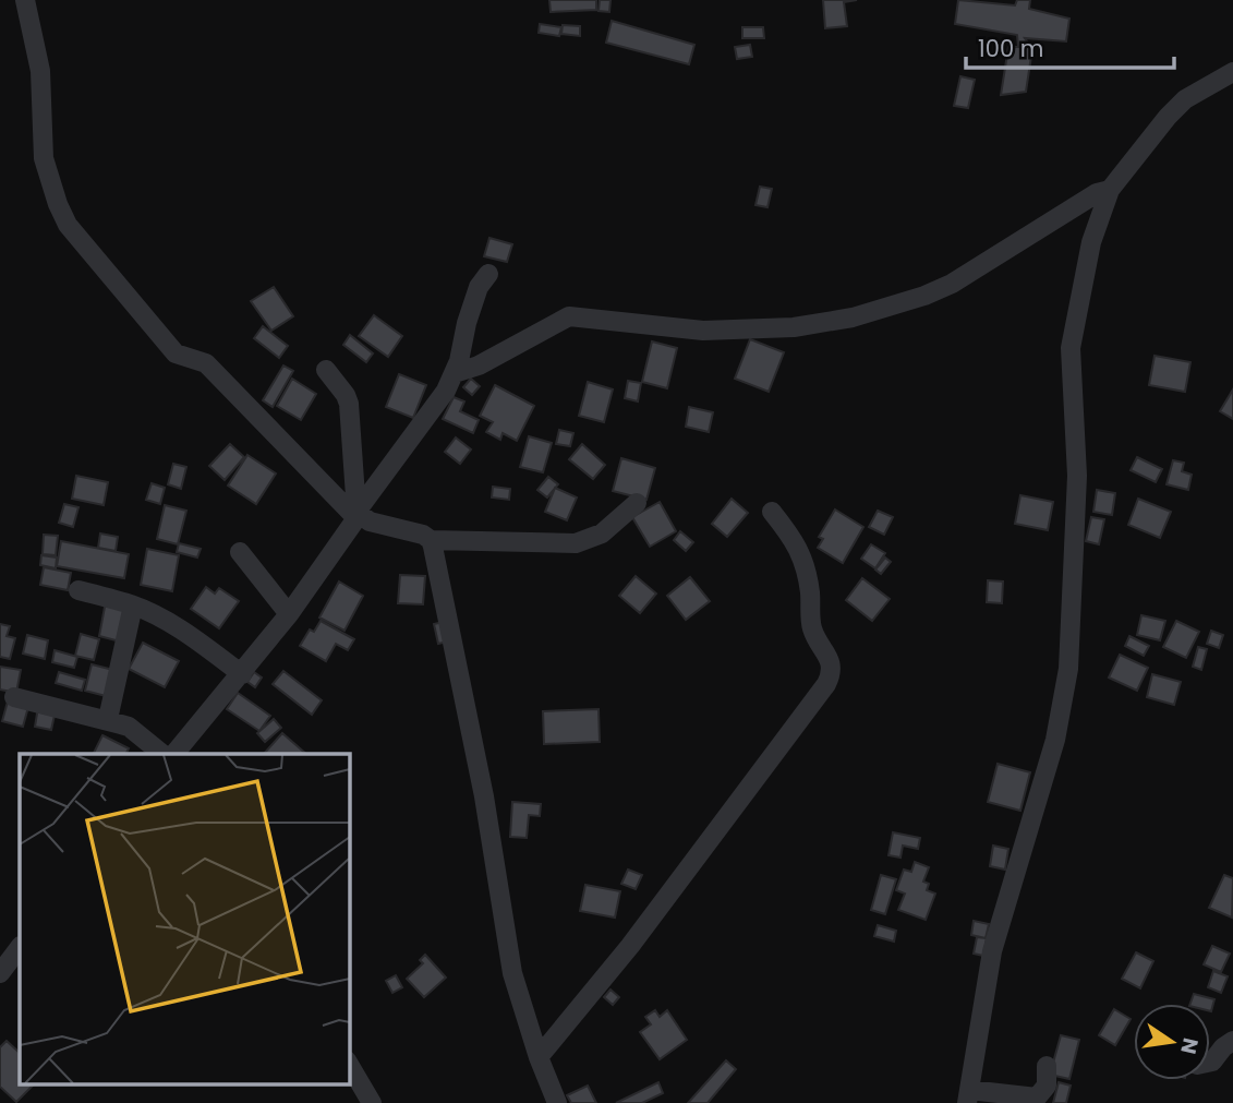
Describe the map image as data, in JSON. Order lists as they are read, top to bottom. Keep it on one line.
{"scale_bar":"100 m","north":"right"}
